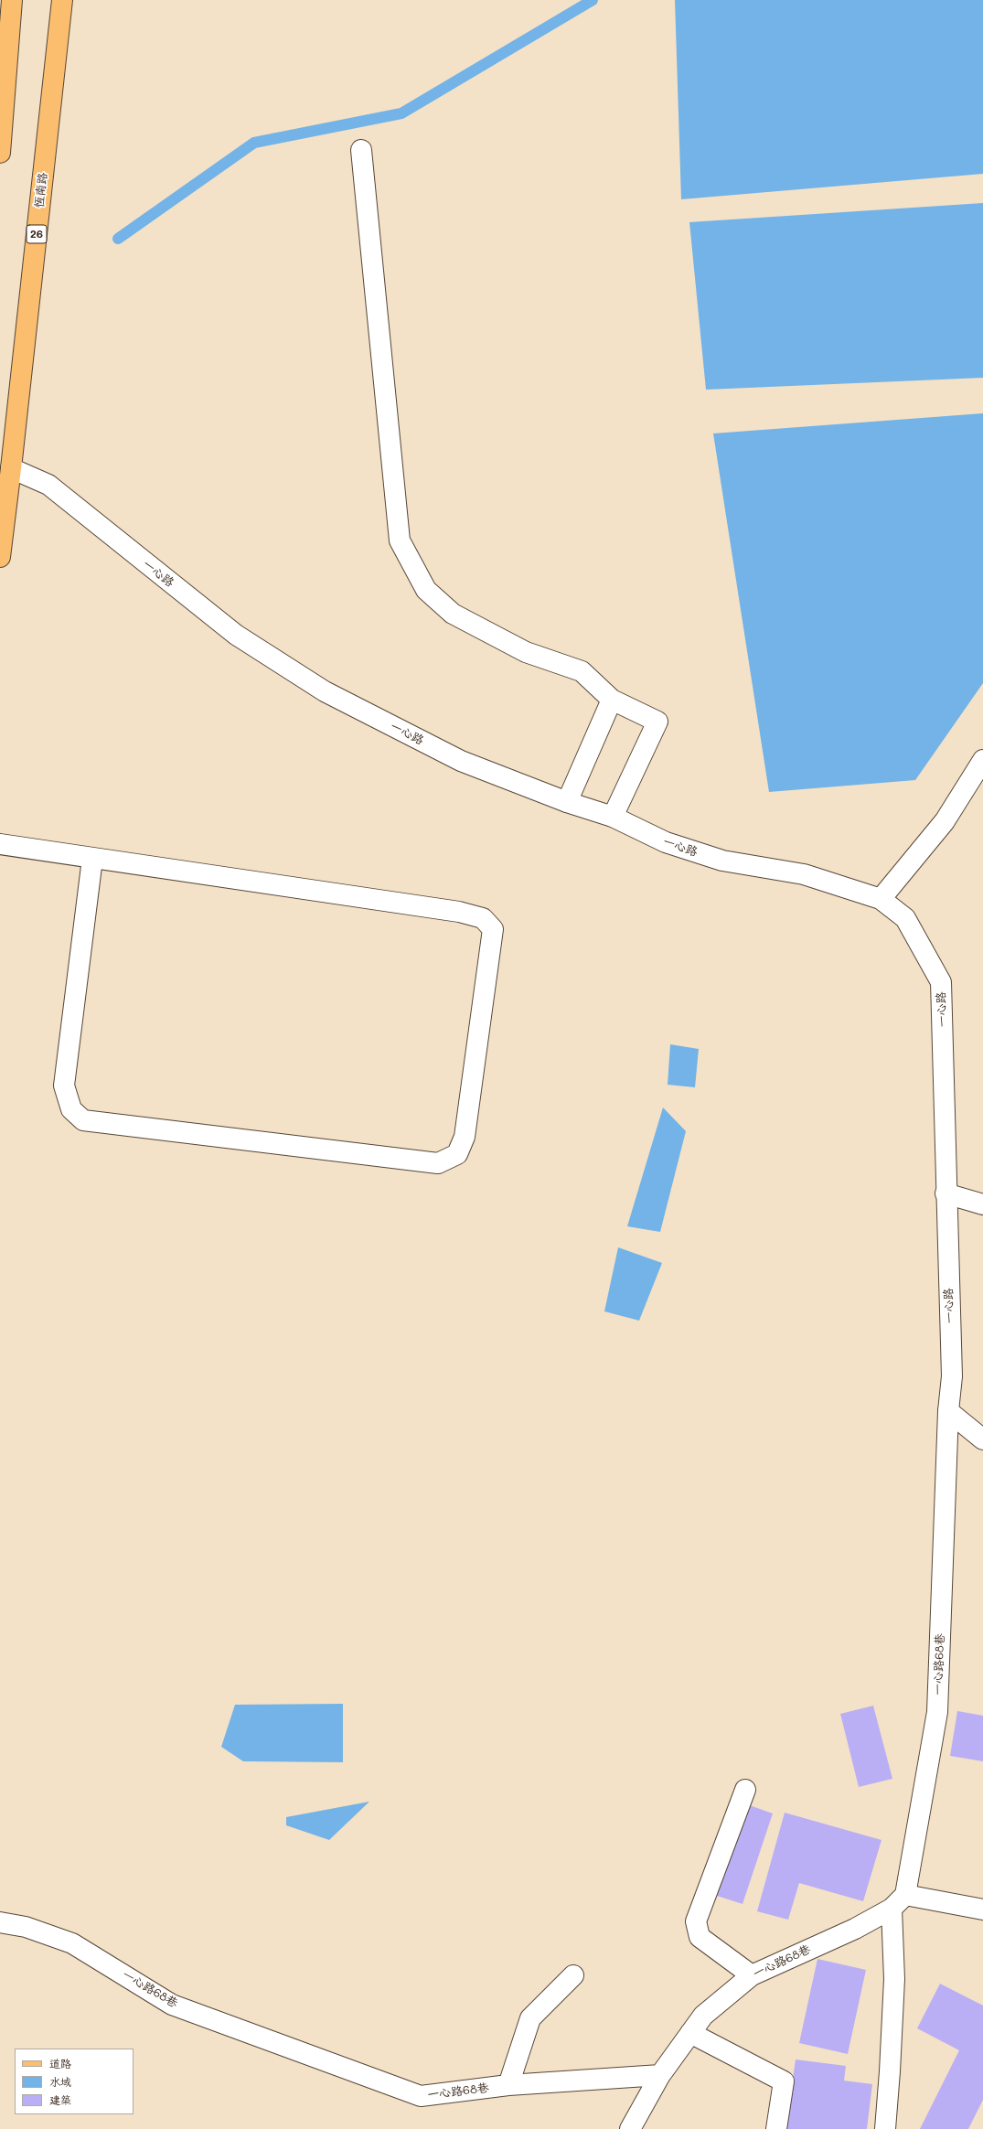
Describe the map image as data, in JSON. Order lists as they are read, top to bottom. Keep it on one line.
{"streets":{"main road":["恆南路","26"],"street":["一心路","一心路68巷"]},"crossings":[["恆南路","26"],["恆南路","一心路"],["26","一心路"],["一心路","一心路68巷"]],"legend":["道路","水域","建築"]}
